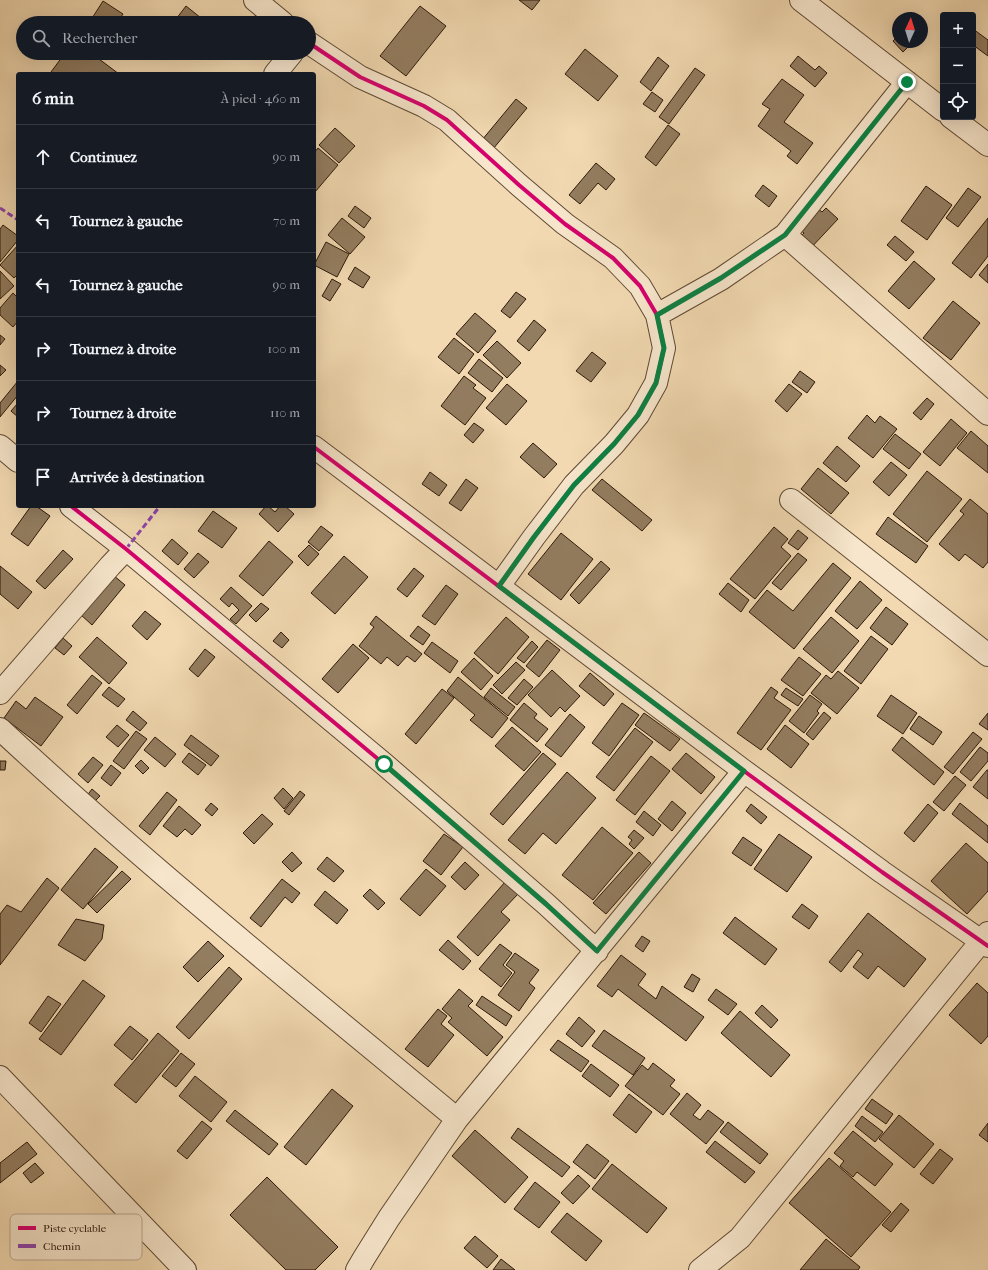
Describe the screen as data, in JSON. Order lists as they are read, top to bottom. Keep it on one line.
{"legend":["Piste cyclable","Chemin"],"north":"top","page":{"map_buttons":["+","−"],"search":"Rechercher","heading":["6 min","À pied · 460 m"],"list":[["Continuez","90 m"],["Tournez à gauche","70 m"],["Tournez à gauche","90 m"],["Tournez à droite","100 m"],["Tournez à droite","110 m"],"Arrivée à destination"]}}
